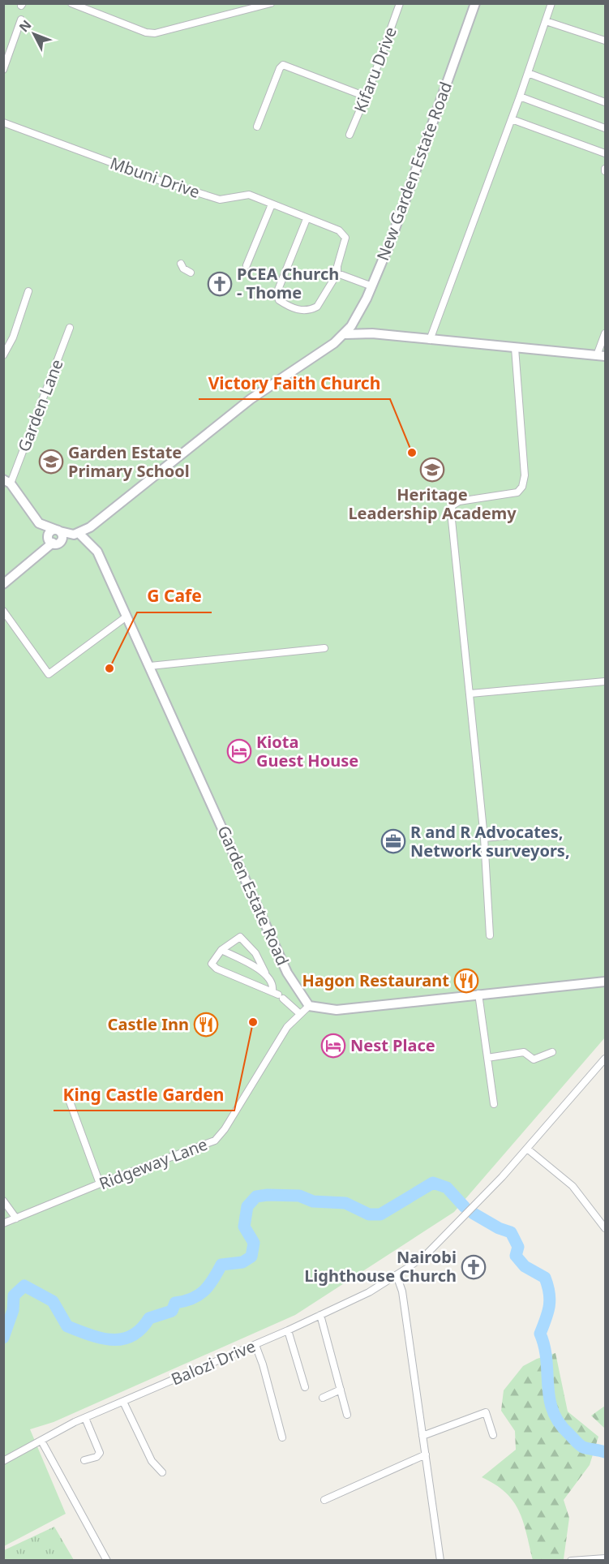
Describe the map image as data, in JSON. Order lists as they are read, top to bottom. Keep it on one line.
{"streets":{"street":["Kifaru Drive","New Garden Estate Road","Mbuni Drive","Garden Lane","Garden Estate Road","Ridgeway Lane","Balozi Drive"]},"crossings":[["New Garden Estate Road","Garden Estate Road"],["Garden Estate Road","Ridgeway Lane"]],"places":{"church":["PCEA Church - Thome","Nairobi Lighthouse Church"],"other":["Victory Faith Church","G Cafe","King Castle Garden"],"school or university":["Garden Estate Primary School","Heritage Leadership Academy"],"hotel":["Kiota Guest House","Nest Place"],"office":["R and R Advocates, Network surveyors,"],"restaurant":["Hagon Restaurant","Castle Inn"]},"north":"top left"}
